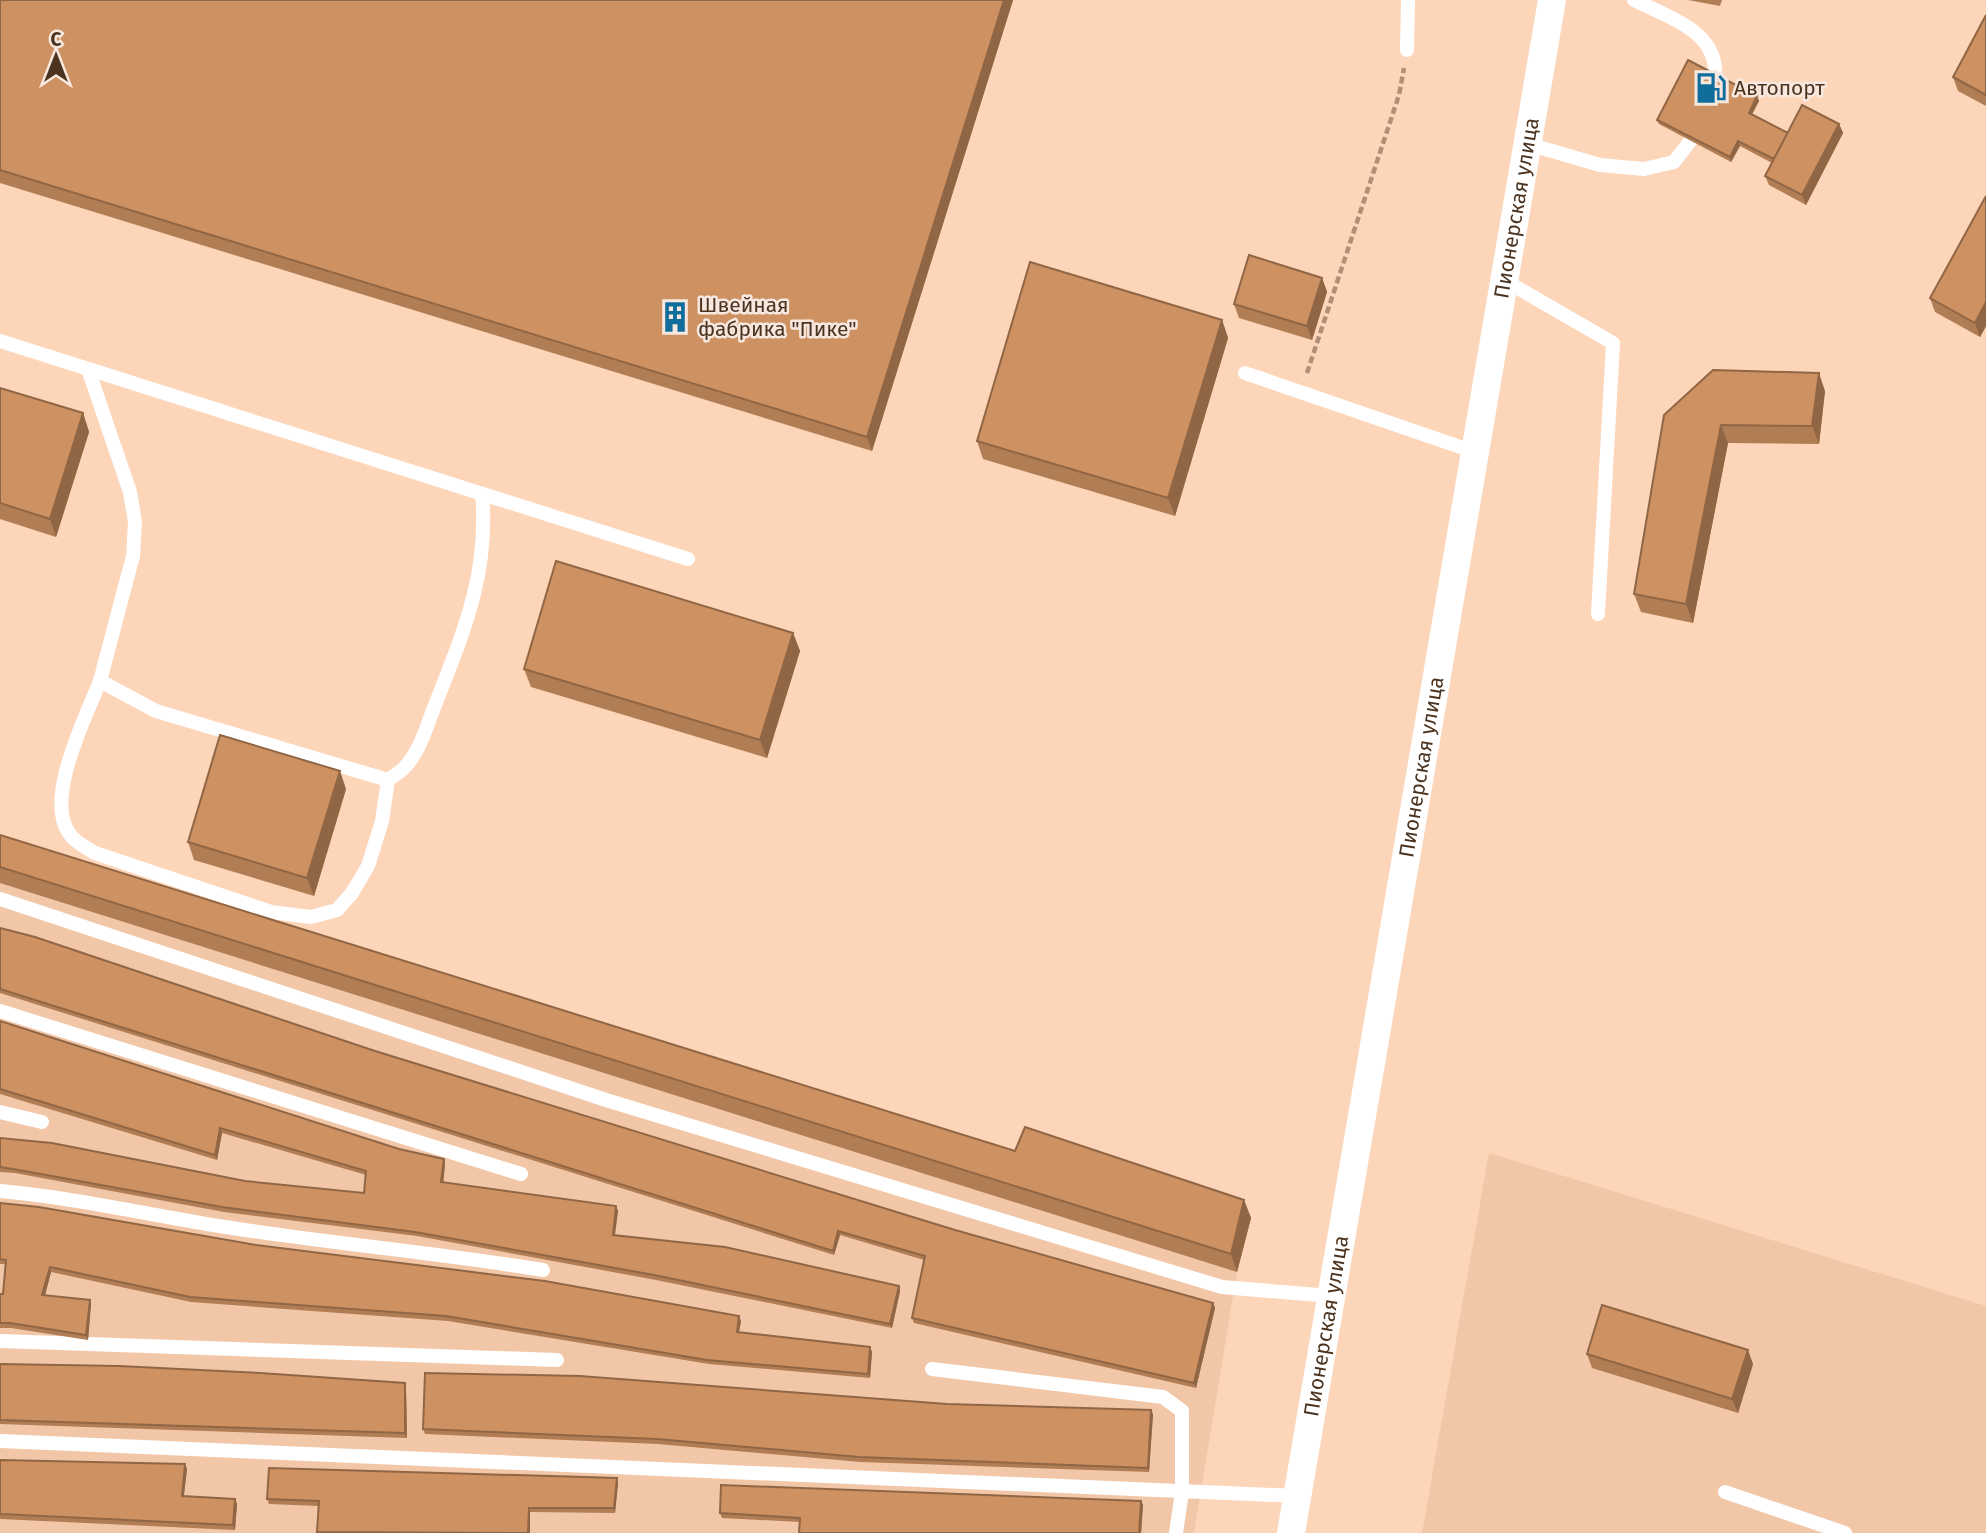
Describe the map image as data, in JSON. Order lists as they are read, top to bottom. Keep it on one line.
{"streets":{"street":["Пионерская улица"]},"places":{"fuel station":["Автопорт"],"building":["Швейная фабрика \"Пике\""]},"north":"top"}
